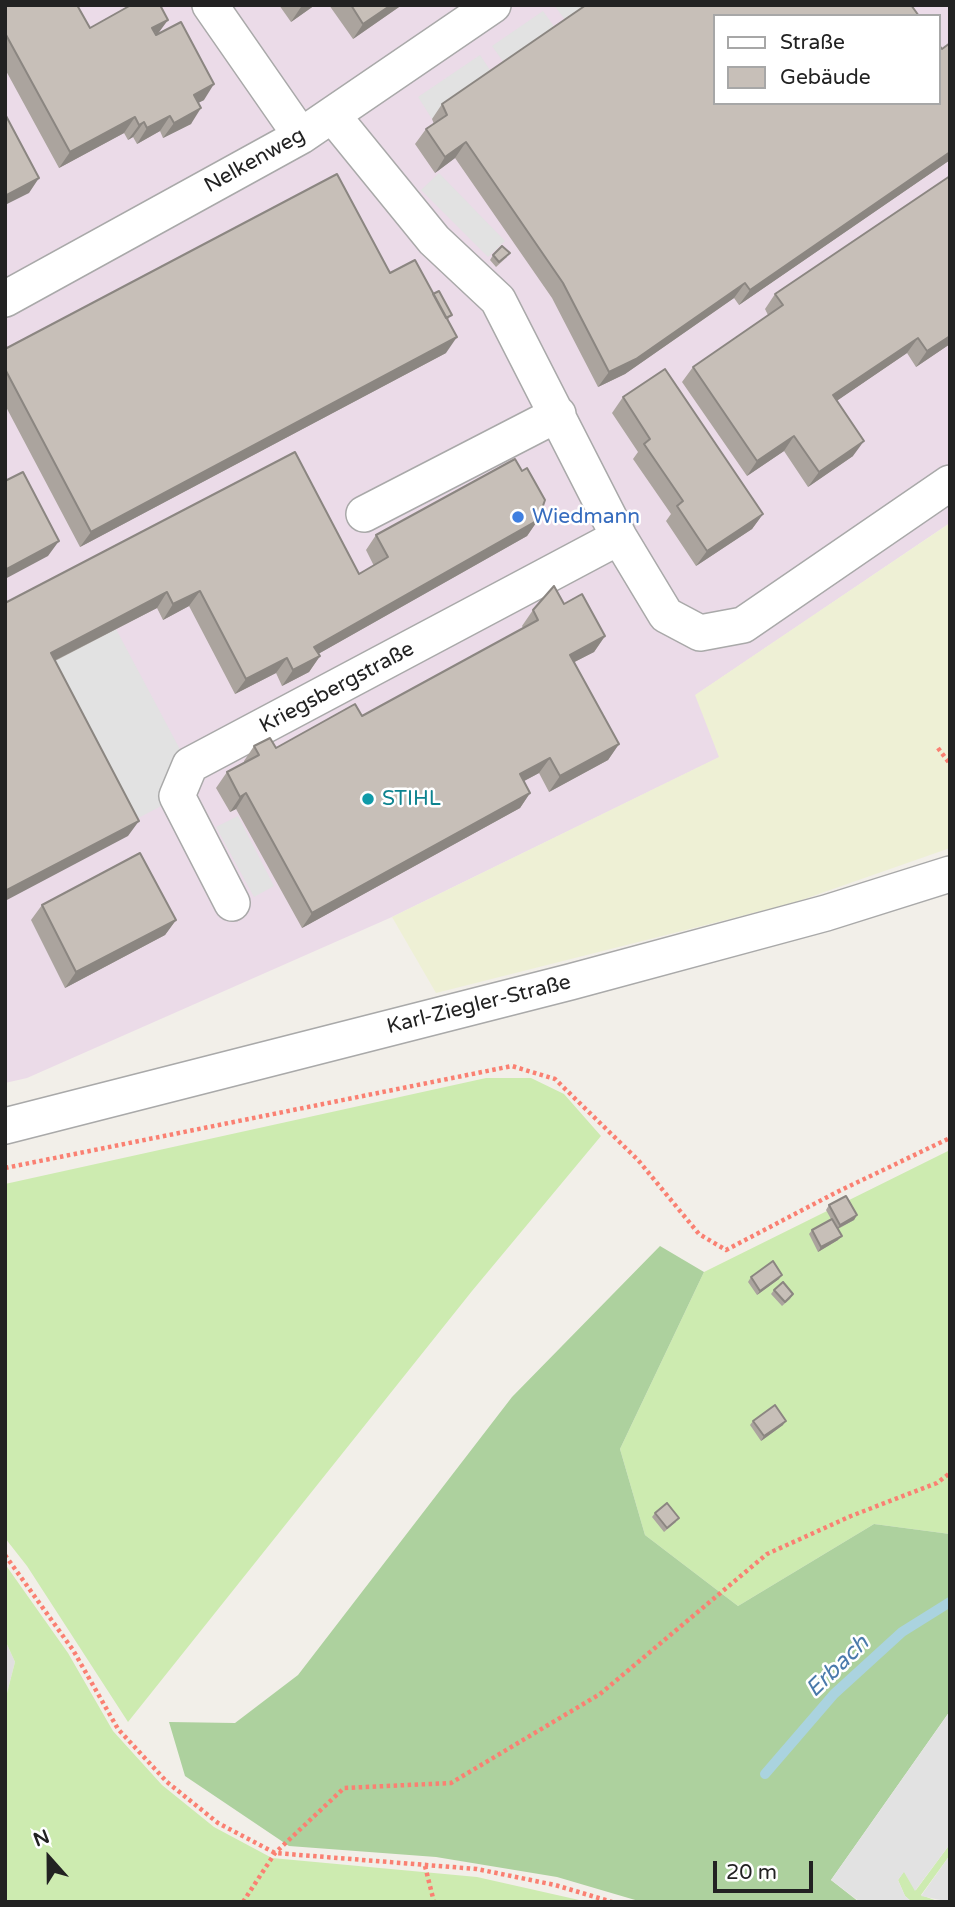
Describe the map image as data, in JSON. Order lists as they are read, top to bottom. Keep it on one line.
{"streets":{"street":["Nelkenweg","Kriegsbergstraße","Karl-Ziegler-Straße"]},"water":["Erbach"],"places":["Wiedmann","STIHL"],"legend":["Straße","Gebäude"],"scale_bar":"20 m","north":"top"}
